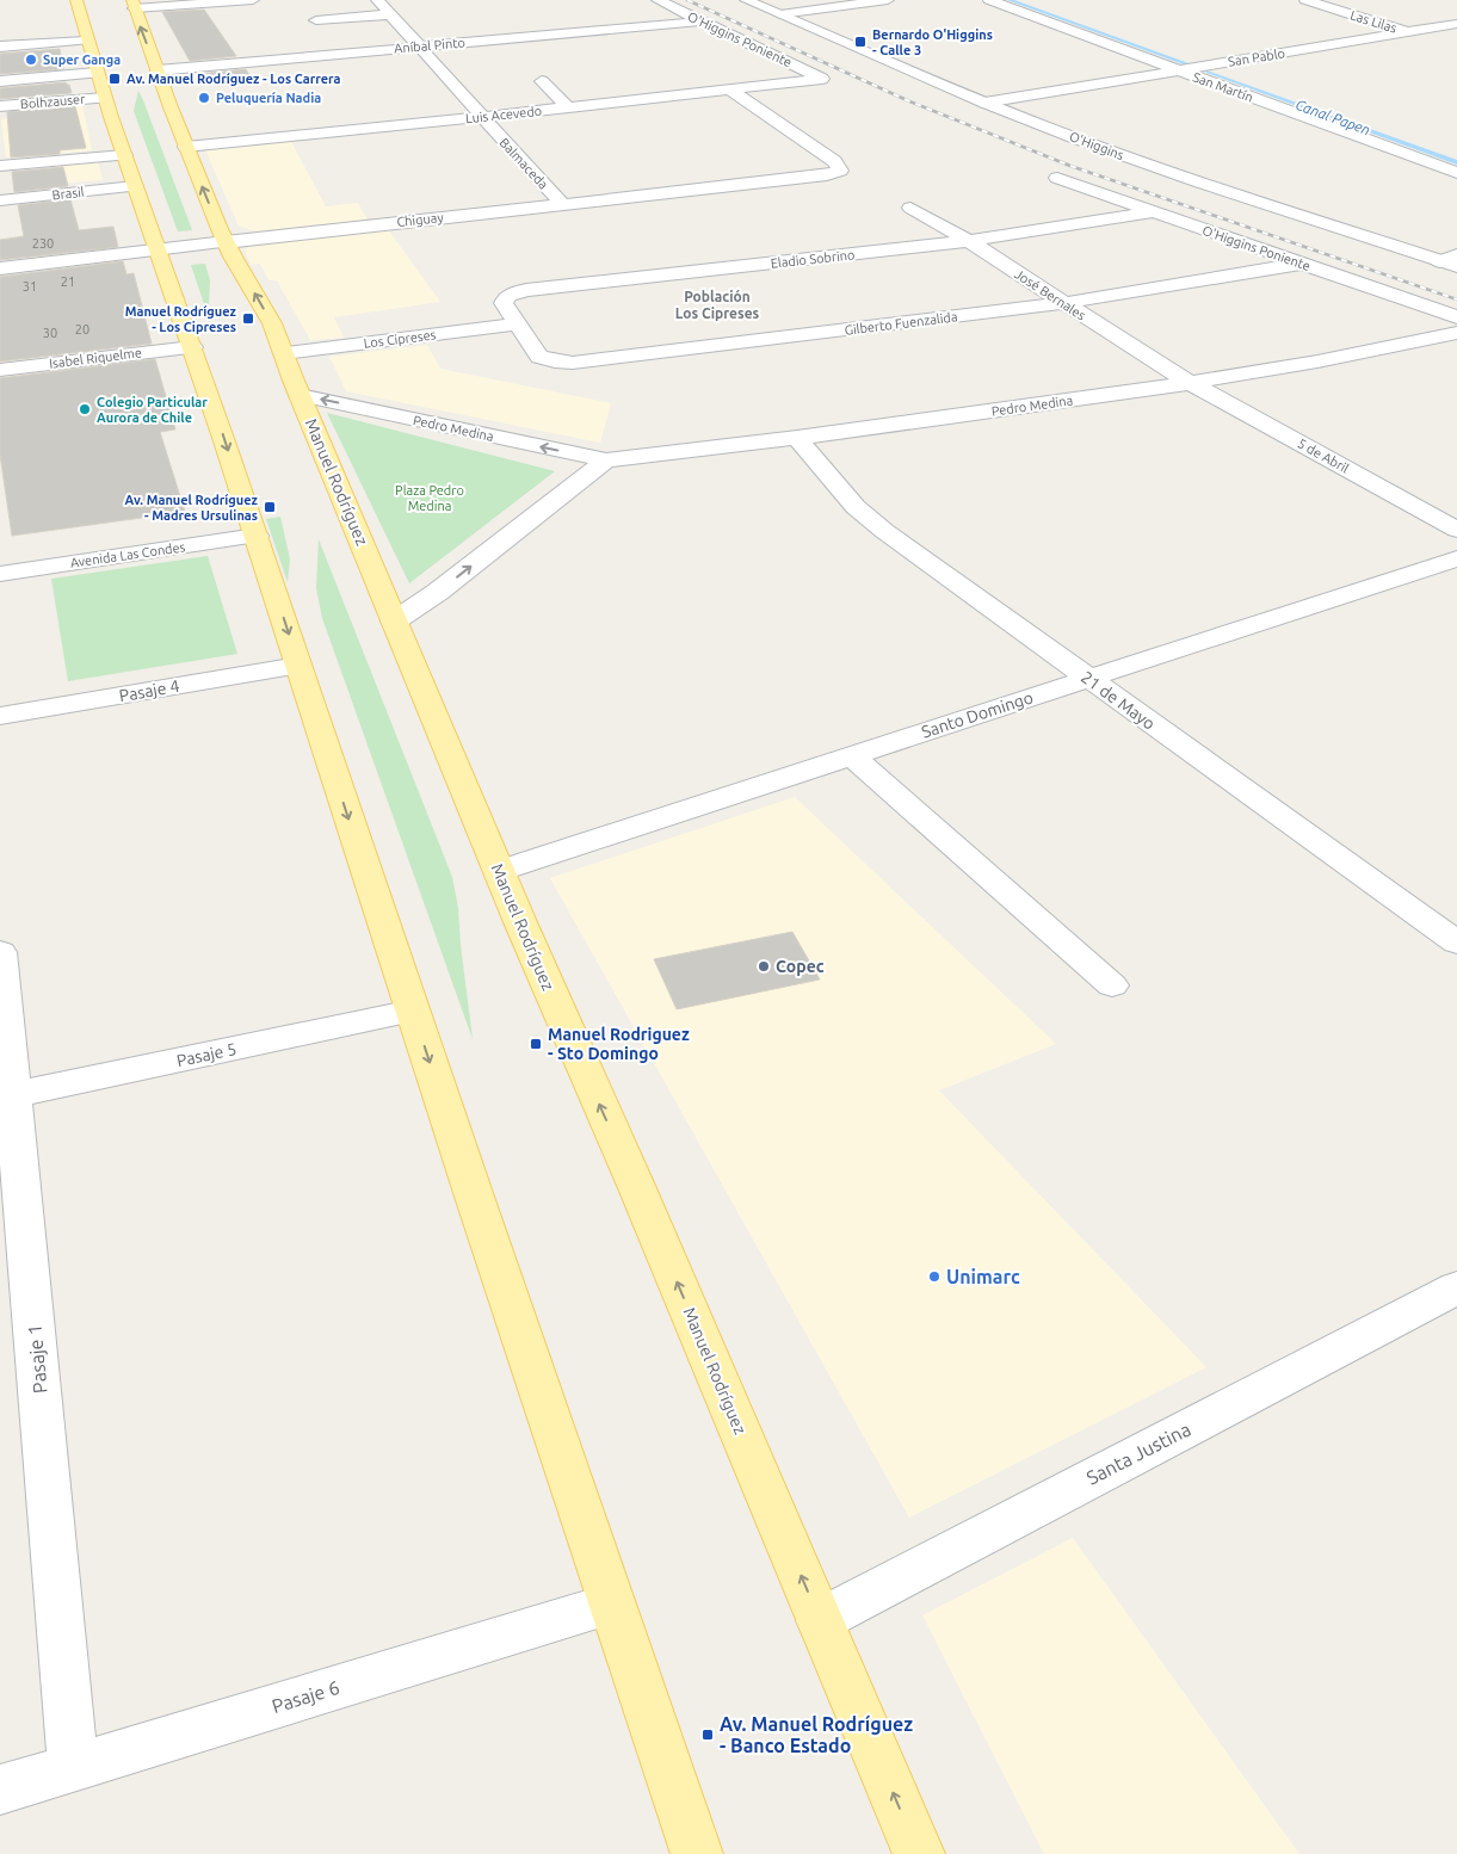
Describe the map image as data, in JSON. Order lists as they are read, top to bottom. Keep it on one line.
{"streets":{"main road":["Manuel Rodríguez"],"street":["Las Lilas","O'Higgins Poniente","Aníbal Pinto","San Pablo","San Martín","Bolhzauser","Luis Acevedo","O'Higgins","Balmaceda","Brasil","Chiguay","Eladio Sobrino","José Bernales","Gilberto Fuenzalida","Los Cipreses","Isabel Riquelme","Pedro Medina","5 de Abril","Avenida Las Condes","Pasaje 4","21 de Mayo","Santo Domingo","Pasaje 5","Pasaje 1","Santa Justina","Pasaje 6"]},"crossings":[["Las Lilas","San Pablo"],["O'Higgins Poniente","Aníbal Pinto"],["O'Higgins Poniente","Luis Acevedo"],["O'Higgins Poniente","Eladio Sobrino"],["O'Higgins Poniente","Gilberto Fuenzalida"],["Aníbal Pinto","Balmaceda"],["Aníbal Pinto","Manuel Rodríguez"],["San Pablo","San Martín"],["San Pablo","O'Higgins"],["Luis Acevedo","Balmaceda"],["Luis Acevedo","Chiguay"],["Luis Acevedo","Manuel Rodríguez"],["Balmaceda","Chiguay"],["Chiguay","Manuel Rodríguez"],["Eladio Sobrino","José Bernales"],["Eladio Sobrino","Gilberto Fuenzalida"],["Eladio Sobrino","Los Cipreses"],["José Bernales","Gilberto Fuenzalida"],["José Bernales","Pedro Medina"],["José Bernales","5 de Abril"],["Gilberto Fuenzalida","Los Cipreses"],["Los Cipreses","Manuel Rodríguez"],["Pedro Medina","5 de Abril"],["Pedro Medina","Manuel Rodríguez"],["Pedro Medina","21 de Mayo"],["Manuel Rodríguez","Santo Domingo"],["Manuel Rodríguez","Santa Justina"],["21 de Mayo","Santo Domingo"],["Pasaje 5","Pasaje 1"],["Pasaje 1","Pasaje 6"]],"districts":["Población Los Cipreses"],"water":["Canal Papen"],"parks":["Plaza Pedro Medina"],"places":{"transit":["Bernardo O'Higgins - Calle 3","Av. Manuel Rodríguez - Los Carrera","Manuel Rodríguez - Los Cipreses","Av. Manuel Rodríguez - Madres Ursulinas","Manuel Rodriguez - Sto Domingo","Av. Manuel Rodríguez - Banco Estado"],"other":["Super Ganga","Peluquería Nadia","Colegio Particular Aurora de Chile","Copec","Unimarc"]},"house_numbers":["230","21","31","20","30"]}
